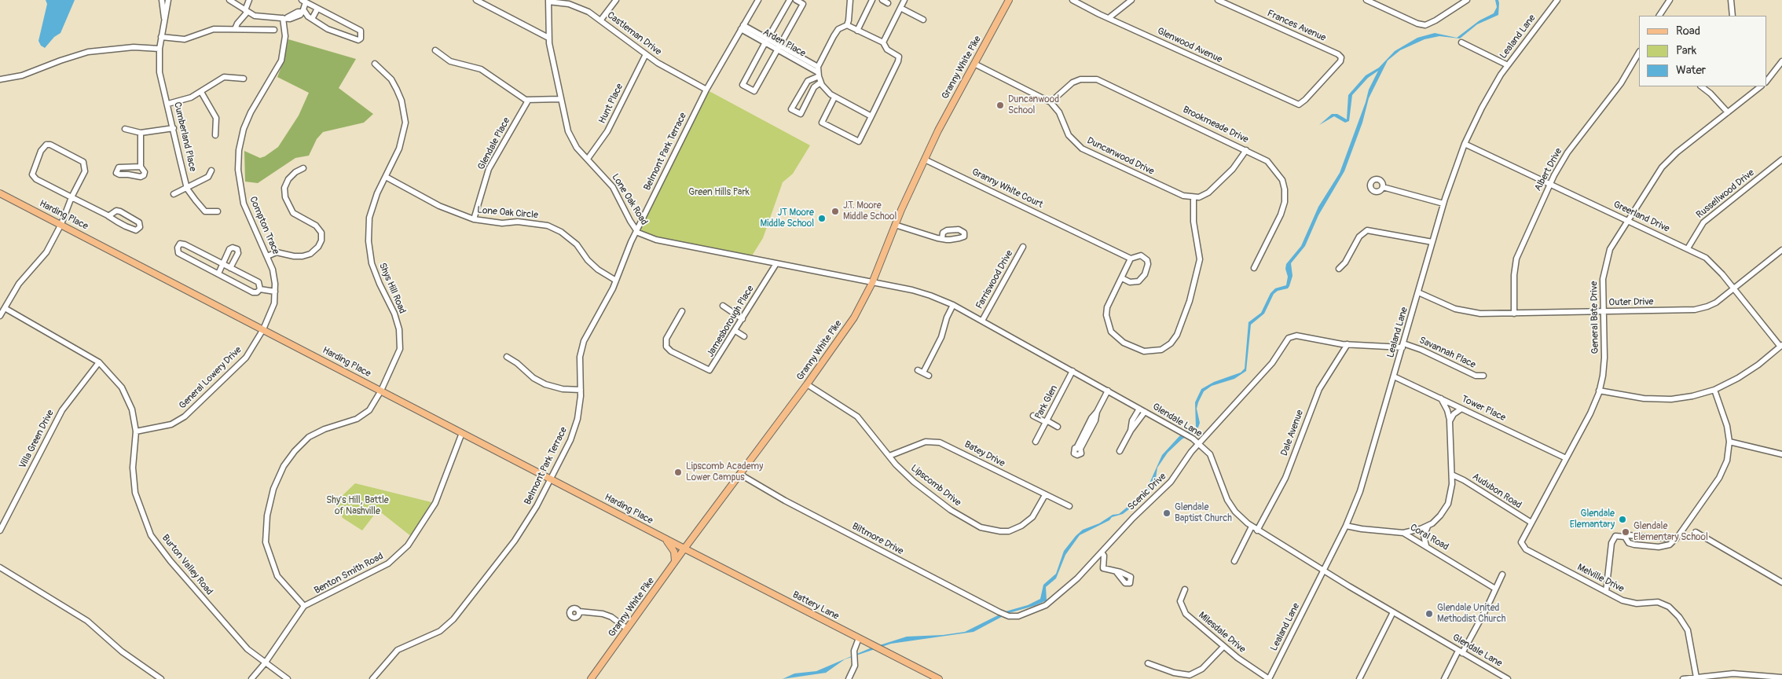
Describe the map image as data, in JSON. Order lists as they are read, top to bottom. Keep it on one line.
{"streets":{"main road":["Granny White Pike","Harding Place","Battery Lane"],"street":["Frances Avenue","Castleman Drive","Lealand Lane","Arden Place","Glenwood Avenue","Hunt Place","Brookmeade Drive","Cumberland Place","Glendale Place","Belmont Park Terrace","Duncanwood Drive","Albert Drive","Granny White Court","Russellwood Drive","Lone Oak Road","Lone Oak Circle","Greerland Drive","Compton Trace","Farriswood Drive","Shys Hill Road","Outer Drive","General Bate Drive","Jamesborough Place","Savannah Place","General Lowery Drive","Park Glen","Tower Place","Glendale Lane","Dale Avenue","Villa Green Drive","Batey Drive","Lipscomb Drive","Audubon Road","Scenic Drive","Coral Road","Biltmore Drive","Burton Valley Road","Benton Smith Road","Melville Drive","Milesdale Drive"]},"crossings":[["Frances Avenue","Glenwood Avenue"],["Castleman Drive","Hunt Place"],["Castleman Drive","Belmont Park Terrace"],["Castleman Drive","Lone Oak Road"],["Lealand Lane","Greerland Drive"],["Lealand Lane","Outer Drive"],["Lealand Lane","Savannah Place"],["Lealand Lane","Tower Place"],["Lealand Lane","Glendale Lane"],["Lealand Lane","Coral Road"],["Lealand Lane","Milesdale Drive"],["Arden Place","Belmont Park Terrace"],["Granny White Pike","Duncanwood Drive"],["Granny White Pike","Granny White Court"],["Granny White Pike","Lone Oak Road"],["Granny White Pike","Harding Place"],["Granny White Pike","Glendale Lane"],["Granny White Pike","Lipscomb Drive"],["Granny White Pike","Biltmore Drive"],["Granny White Pike","Battery Lane"],["Hunt Place","Lone Oak Road"],["Brookmeade Drive","Duncanwood Drive"],["Glendale Place","Lone Oak Circle"],["Belmont Park Terrace","Lone Oak Road"],["Belmont Park Terrace","Lone Oak Circle"],["Belmont Park Terrace","Harding Place"],["Albert Drive","Greerland Drive"],["Albert Drive","Outer Drive"],["Russellwood Drive","Greerland Drive"],["Lone Oak Road","Jamesborough Place"],["Lone Oak Road","Glendale Lane"],["Lone Oak Circle","Shys Hill Road"],["Harding Place","Compton Trace"],["Harding Place","Shys Hill Road"],["Harding Place","General Lowery Drive"],["Harding Place","Benton Smith Road"],["Harding Place","Battery Lane"],["Greerland Drive","Outer Drive"],["Greerland Drive","General Bate Drive"],["Compton Trace","General Lowery Drive"],["Farriswood Drive","Glendale Lane"],["Shys Hill Road","Benton Smith Road"],["Outer Drive","General Bate Drive"],["General Bate Drive","Tower Place"],["General Bate Drive","Audubon Road"],["General Bate Drive","Melville Drive"],["General Lowery Drive","Burton Valley Road"],["Park Glen","Glendale Lane"],["Glendale Lane","Dale Avenue"],["Glendale Lane","Scenic Drive"],["Dale Avenue","Scenic Drive"],["Villa Green Drive","Burton Valley Road"],["Batey Drive","Lipscomb Drive"],["Scenic Drive","Biltmore Drive"],["Burton Valley Road","Benton Smith Road"]],"parks":["Green Hills Park","Shy's Hill, Battle of Nashville"],"places":["Duncanwood School","J.T. Moore Middle School","JT Moore Middle School","Lipscomb Academy Lower Campus","Glendale Baptist Church","Glendale Elemantary","Glendale Elementary School","Glendale United Methodist Church"],"legend":["Road","Park","Water"]}
